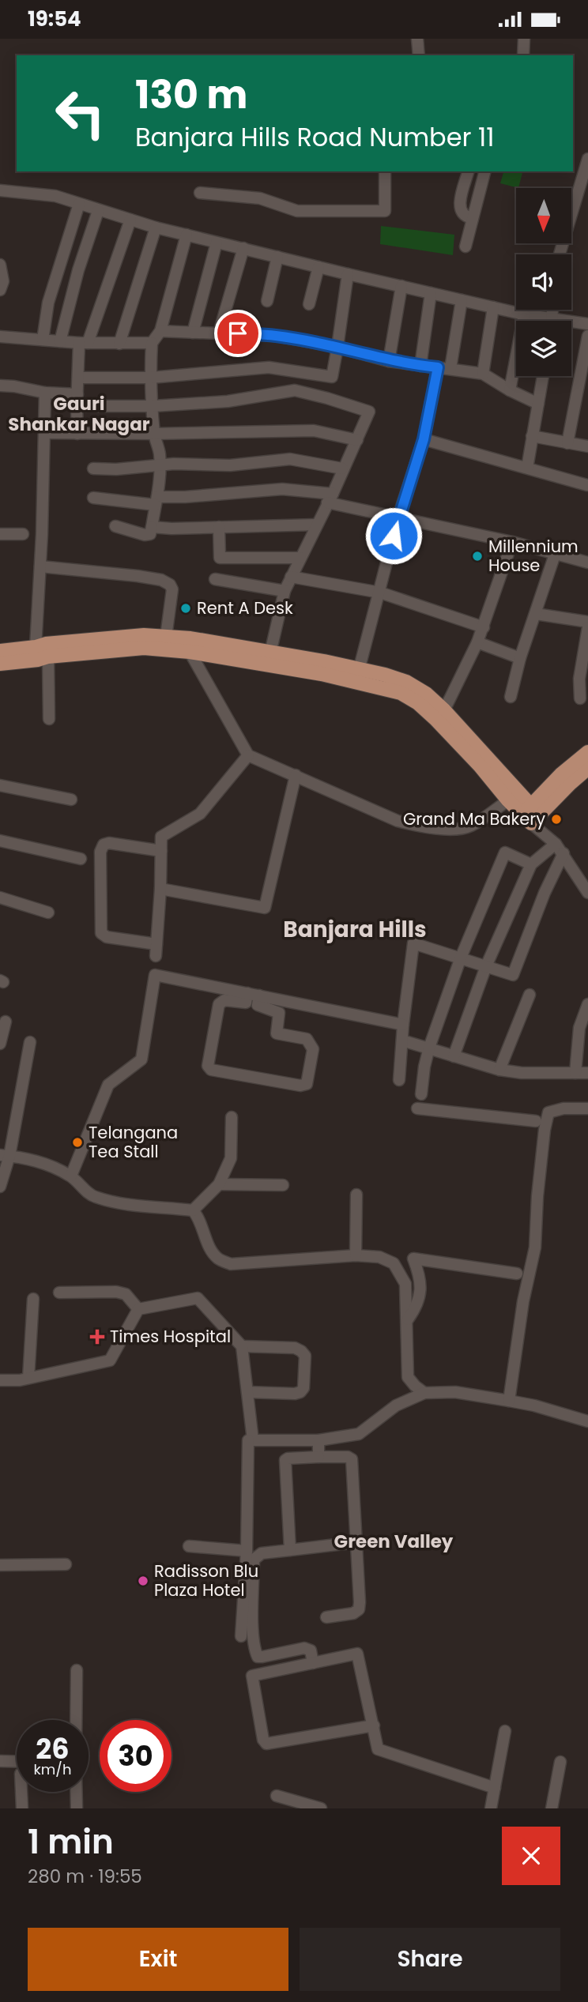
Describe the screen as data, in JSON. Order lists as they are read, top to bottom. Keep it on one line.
{"districts":["Gauri Shankar Nagar","Banjara Hills","Green Valley"],"places":{"other":["Millennium House","Rent A Desk","Grand Ma Bakery","Telangana Tea Stall","Radisson Blu Plaza Hotel"],"health":["Times Hospital"]},"north":"bottom","page":{"status":"19:54","turn":["130 m","Banjara Hills Road Number 11"],"speed":"26 km/h","limit":"30","heading":["1 min","280 m · 19:55"],"buttons":["Exit","Share"]}}
